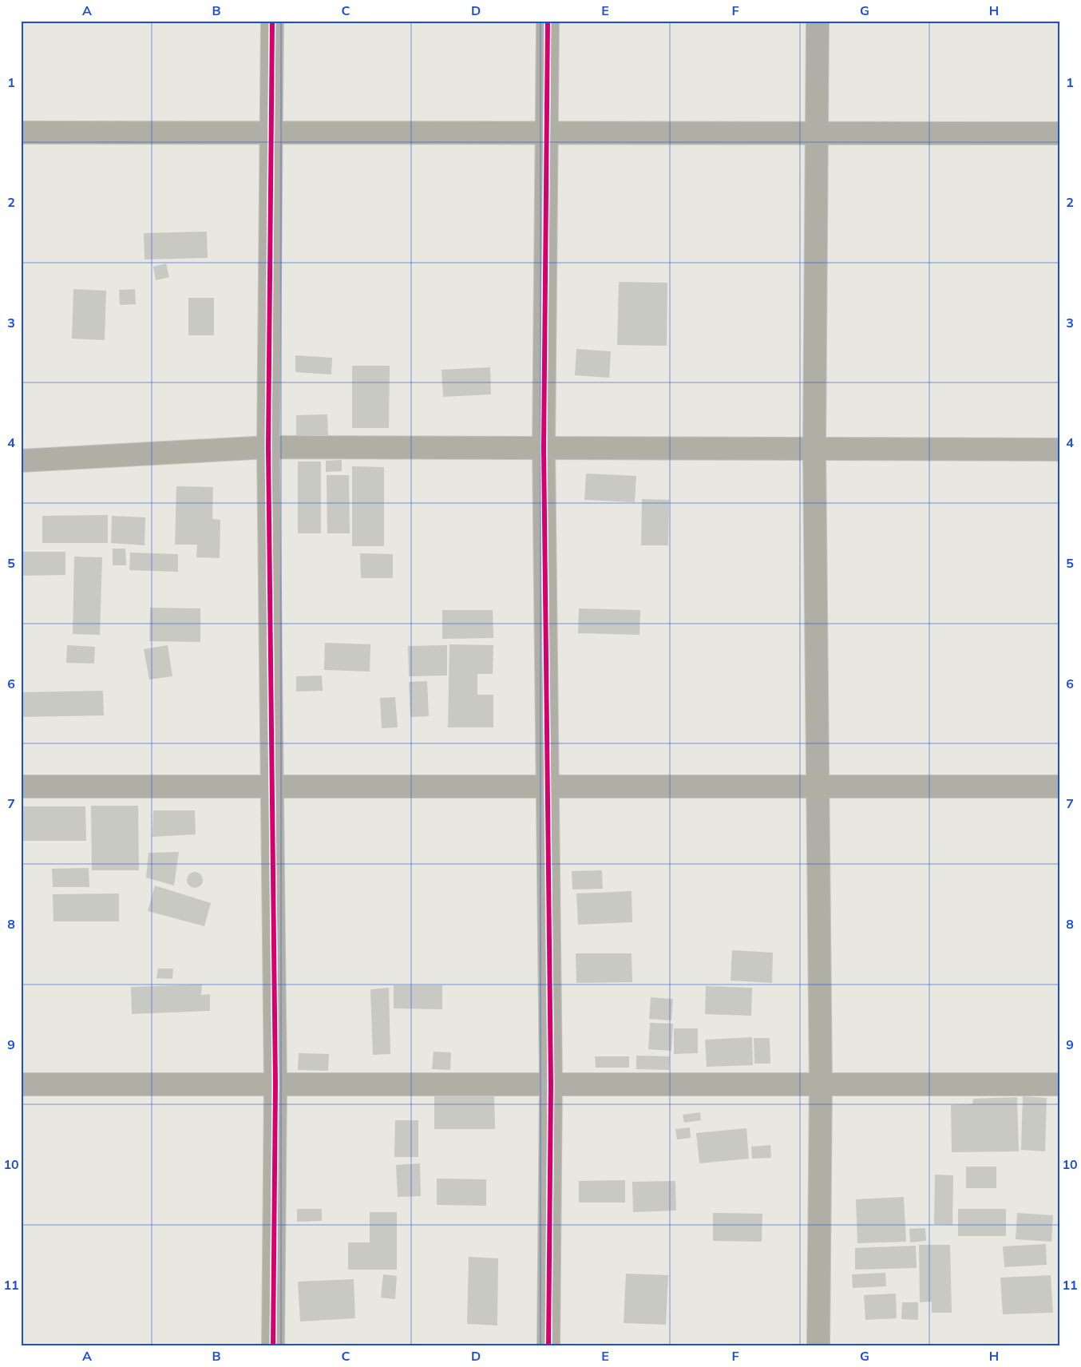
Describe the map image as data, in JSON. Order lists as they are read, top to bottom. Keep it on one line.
{"grid":{"columns":["A","B","C","D","E","F","G","H"],"rows":["1","2","3","4","5","6","7","8","9","10","11"]}}
